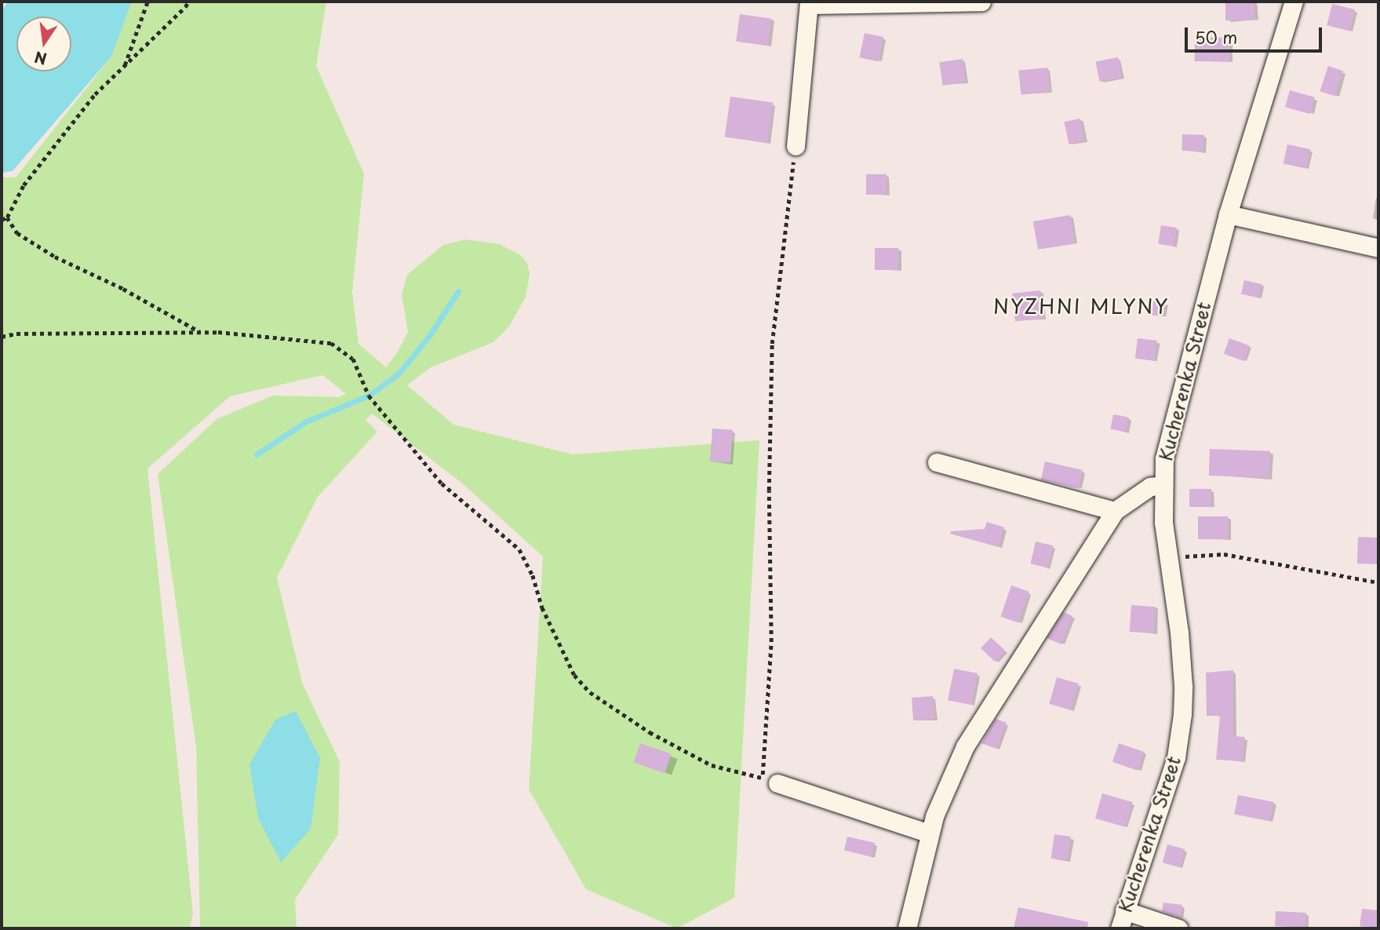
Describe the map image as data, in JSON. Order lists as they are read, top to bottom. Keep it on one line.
{"streets":{"street":["Kucherenka Street"]},"districts":["NYZHNI MLYNY"],"scale_bar":"50 m","north":"bottom"}
